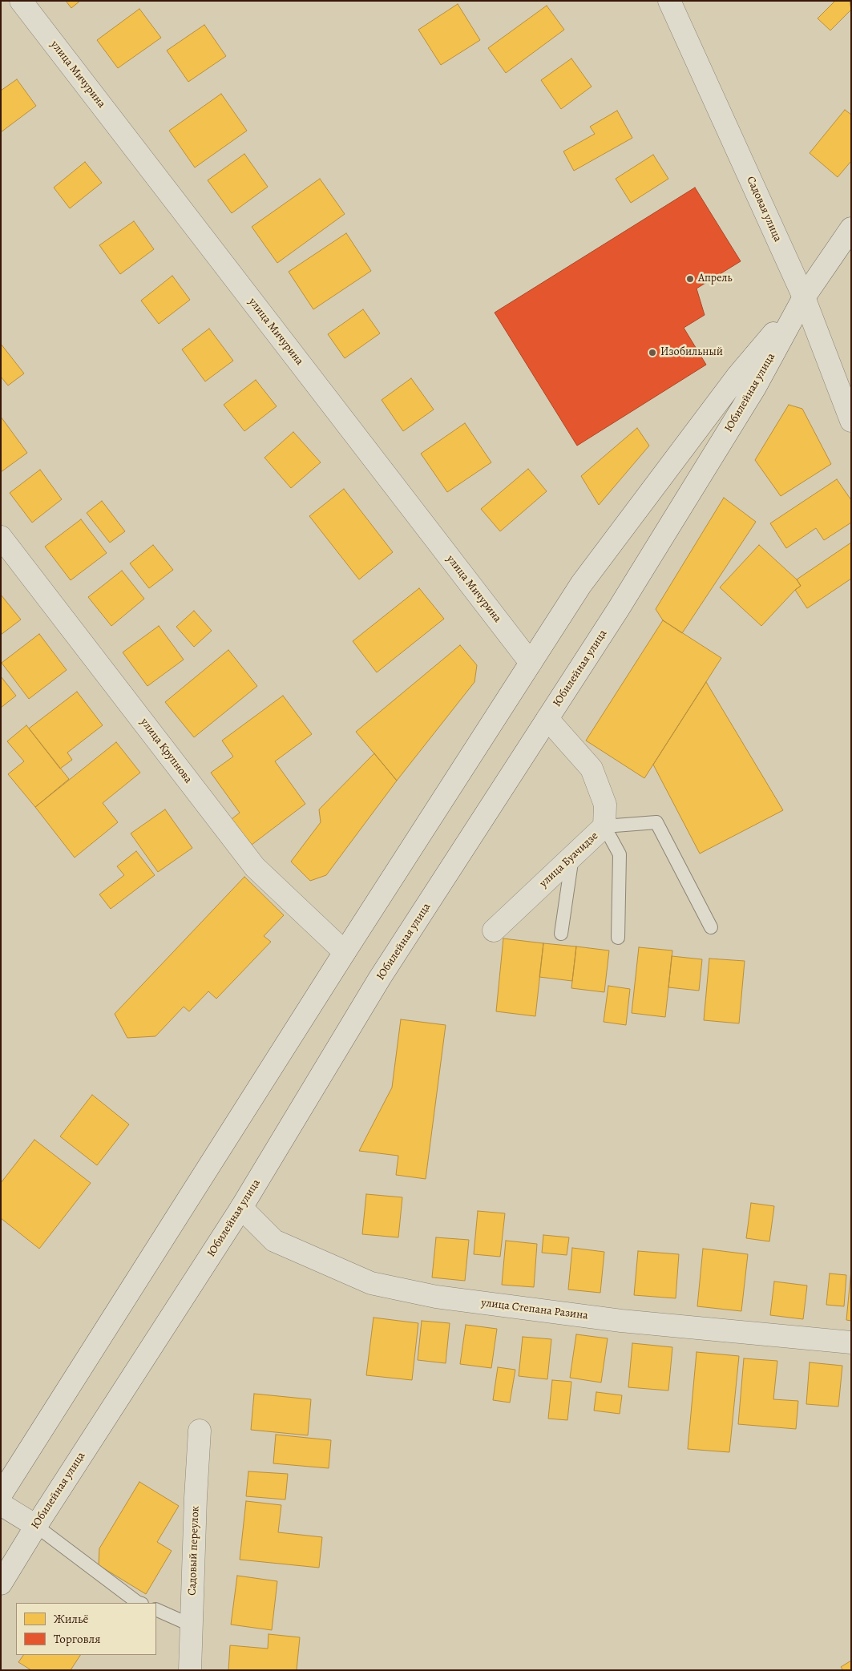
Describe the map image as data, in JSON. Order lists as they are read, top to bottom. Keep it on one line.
{"streets":{"main road":["улица Мичурина","Садовая улица","Юбилейная улица","улица Крупнова","улица Буачидзе","улица Степана Разина","Садовый переулок"]},"crossings":[["улица Мичурина","Юбилейная улица"],["Садовая улица","Юбилейная улица"],["Юбилейная улица","улица Крупнова"],["Юбилейная улица","улица Буачидзе"],["Юбилейная улица","улица Степана Разина"]],"places":["Апрель","Изобильный"],"legend":["Жильё","Торговля"]}
